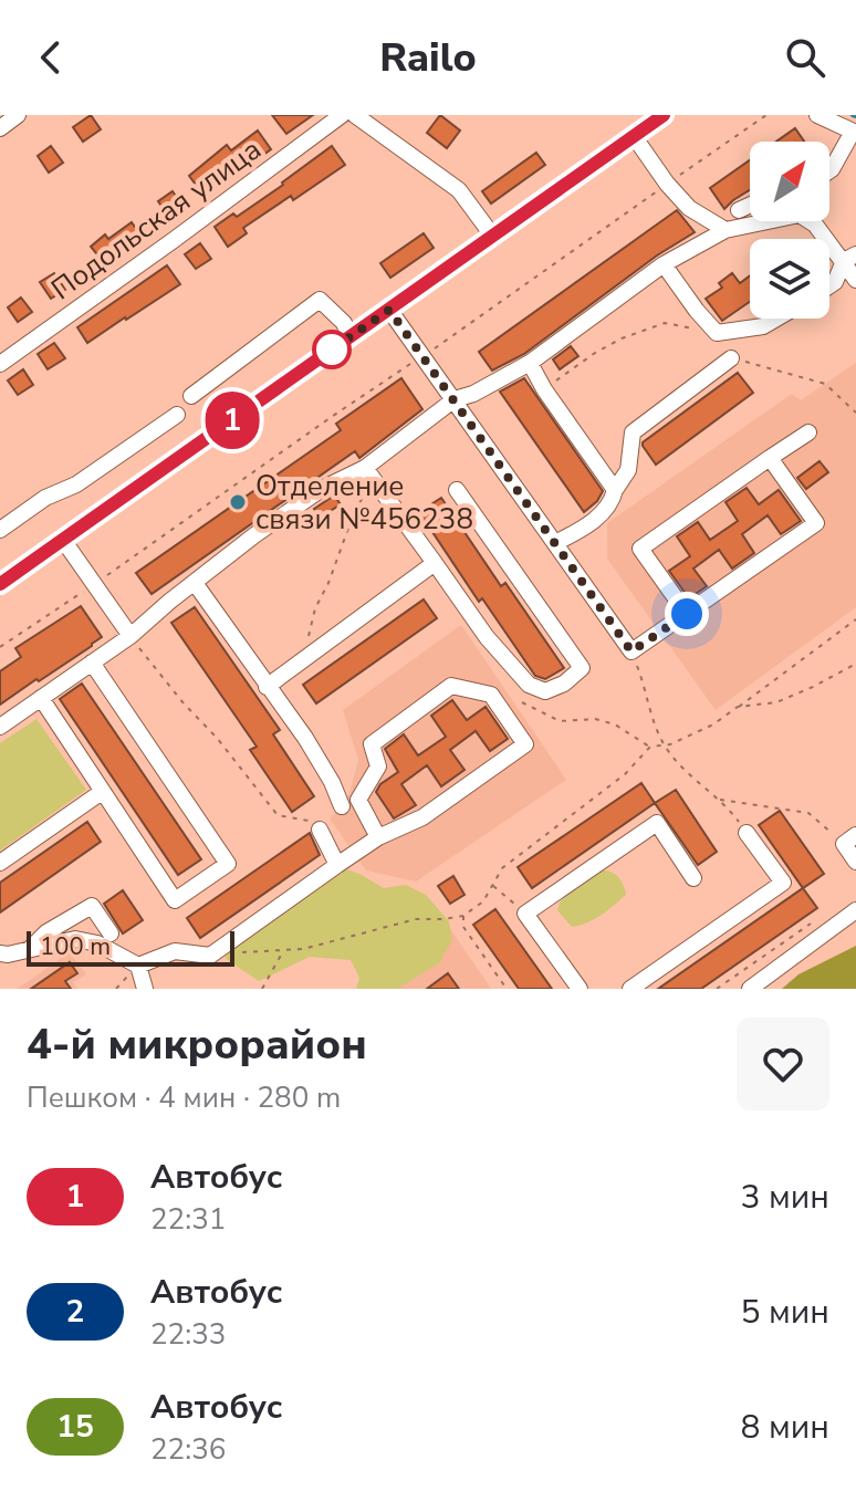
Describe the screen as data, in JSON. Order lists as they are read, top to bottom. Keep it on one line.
{"streets":{"street":["Подольская улица"]},"places":["Отделение связи №456238"],"lines":["bus line 1"],"scale_bar":"100 m","north":"top right","page":{"header":"Railo","on_map":"1","scale":"100 m","heading":["4-й микрорайон","Пешком · 4 мин · 280 m"],"list":[{"mark":"1","name":"Автобус","note":"22:31","value":"3 мин"},{"mark":"2","name":"Автобус","note":"22:33","value":"5 мин"},{"mark":"15","name":"Автобус","note":"22:36","value":"8 мин"}]}}
